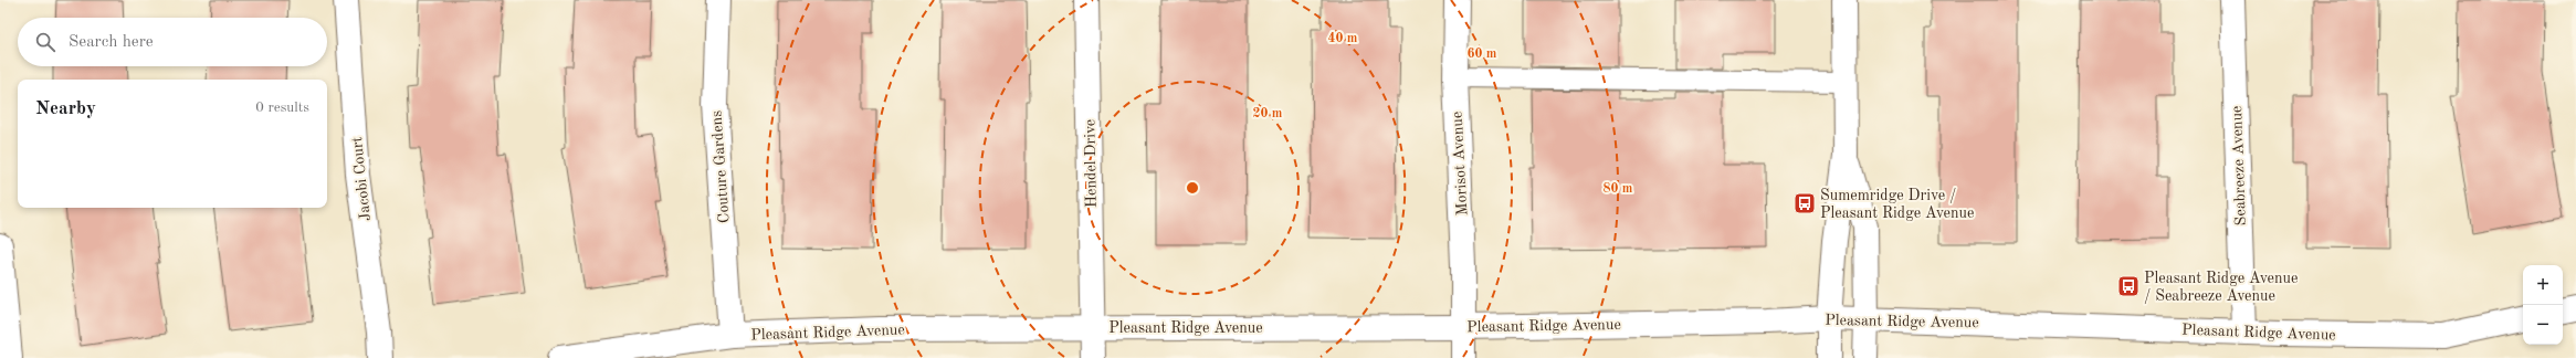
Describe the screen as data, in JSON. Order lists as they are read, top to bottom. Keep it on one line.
{"streets":{"street":["Hendel Drive","Morisot Avenue","Seabreeze Avenue","Couture Gardens","Jacobi Court","Pleasant Ridge Avenue"]},"crossings":[["Hendel Drive","Pleasant Ridge Avenue"],["Morisot Avenue","Pleasant Ridge Avenue"],["Seabreeze Avenue","Pleasant Ridge Avenue"],["Couture Gardens","Pleasant Ridge Avenue"]],"places":{"bus stop":["Sumemridge Drive / Pleasant Ridge Avenue","Pleasant Ridge Avenue / Seabreeze Avenue"]},"page":{"search":"Search here","heading":["Nearby","0 results"],"map_buttons":["+","−"]},"rings":["40 m","60 m","20 m","80 m"]}
